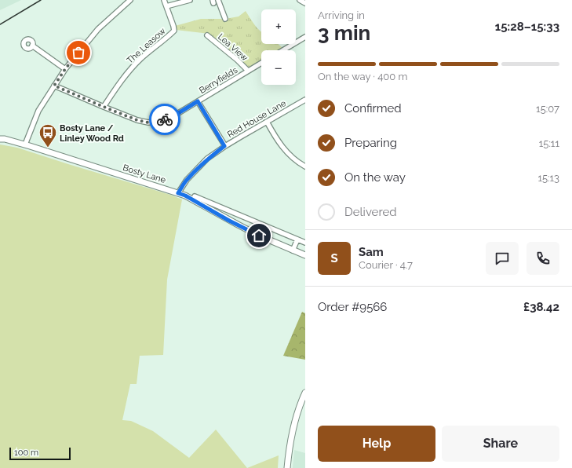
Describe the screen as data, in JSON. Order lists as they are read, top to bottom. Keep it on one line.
{"streets":{"main road":["Bosty Lane"],"street":["The Leasow","Lea View","Berryfields","Red House Lane"]},"crossings":[["The Leasow","Berryfields"],["Lea View","Berryfields"],["Red House Lane","Bosty Lane"]],"places":{"bus stop":["Bosty Lane / Linley Wood Rd"]},"scale_bar":"100 m","page":{"heading":["3 min","Arriving in","15:28–15:33"],"panel":["Sam","Courier · 4.7","Order #9566","£38.42"],"map_buttons":["+","−"],"bar":"On the way · 400 m","list":[["Confirmed","15:07"],["Preparing","15:11"],["On the way","15:13"],"Delivered"],"round":"S","buttons":["Help","Share"],"scale":"100 m"}}
